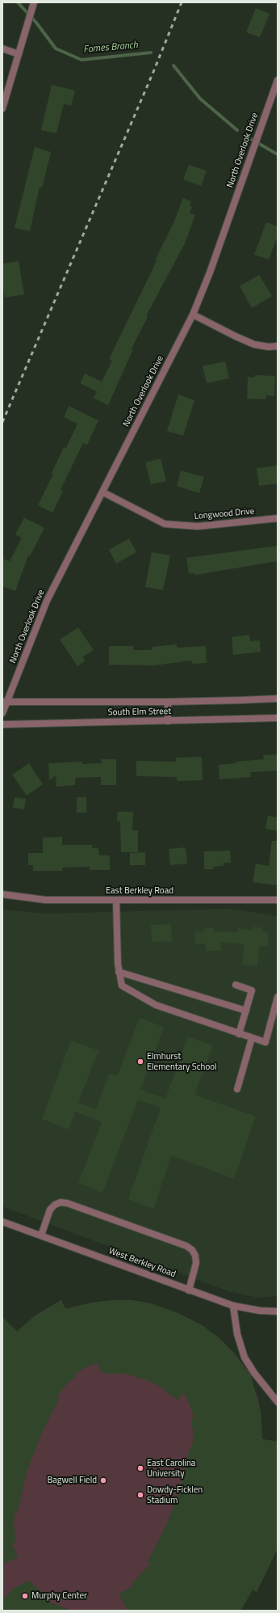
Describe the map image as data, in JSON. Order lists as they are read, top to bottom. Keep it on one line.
{"streets":{"street":["North Overlook Drive","Longwood Drive","South Elm Street","East Berkley Road","West Berkley Road"]},"crossings":[["North Overlook Drive","Longwood Drive"],["North Overlook Drive","South Elm Street"]],"water":["Fomes Branch"],"places":["Elmhurst Elementary School","East Carolina University","Bagwell Field","Dowdy-Ficklen Stadium","Murphy Center"]}
